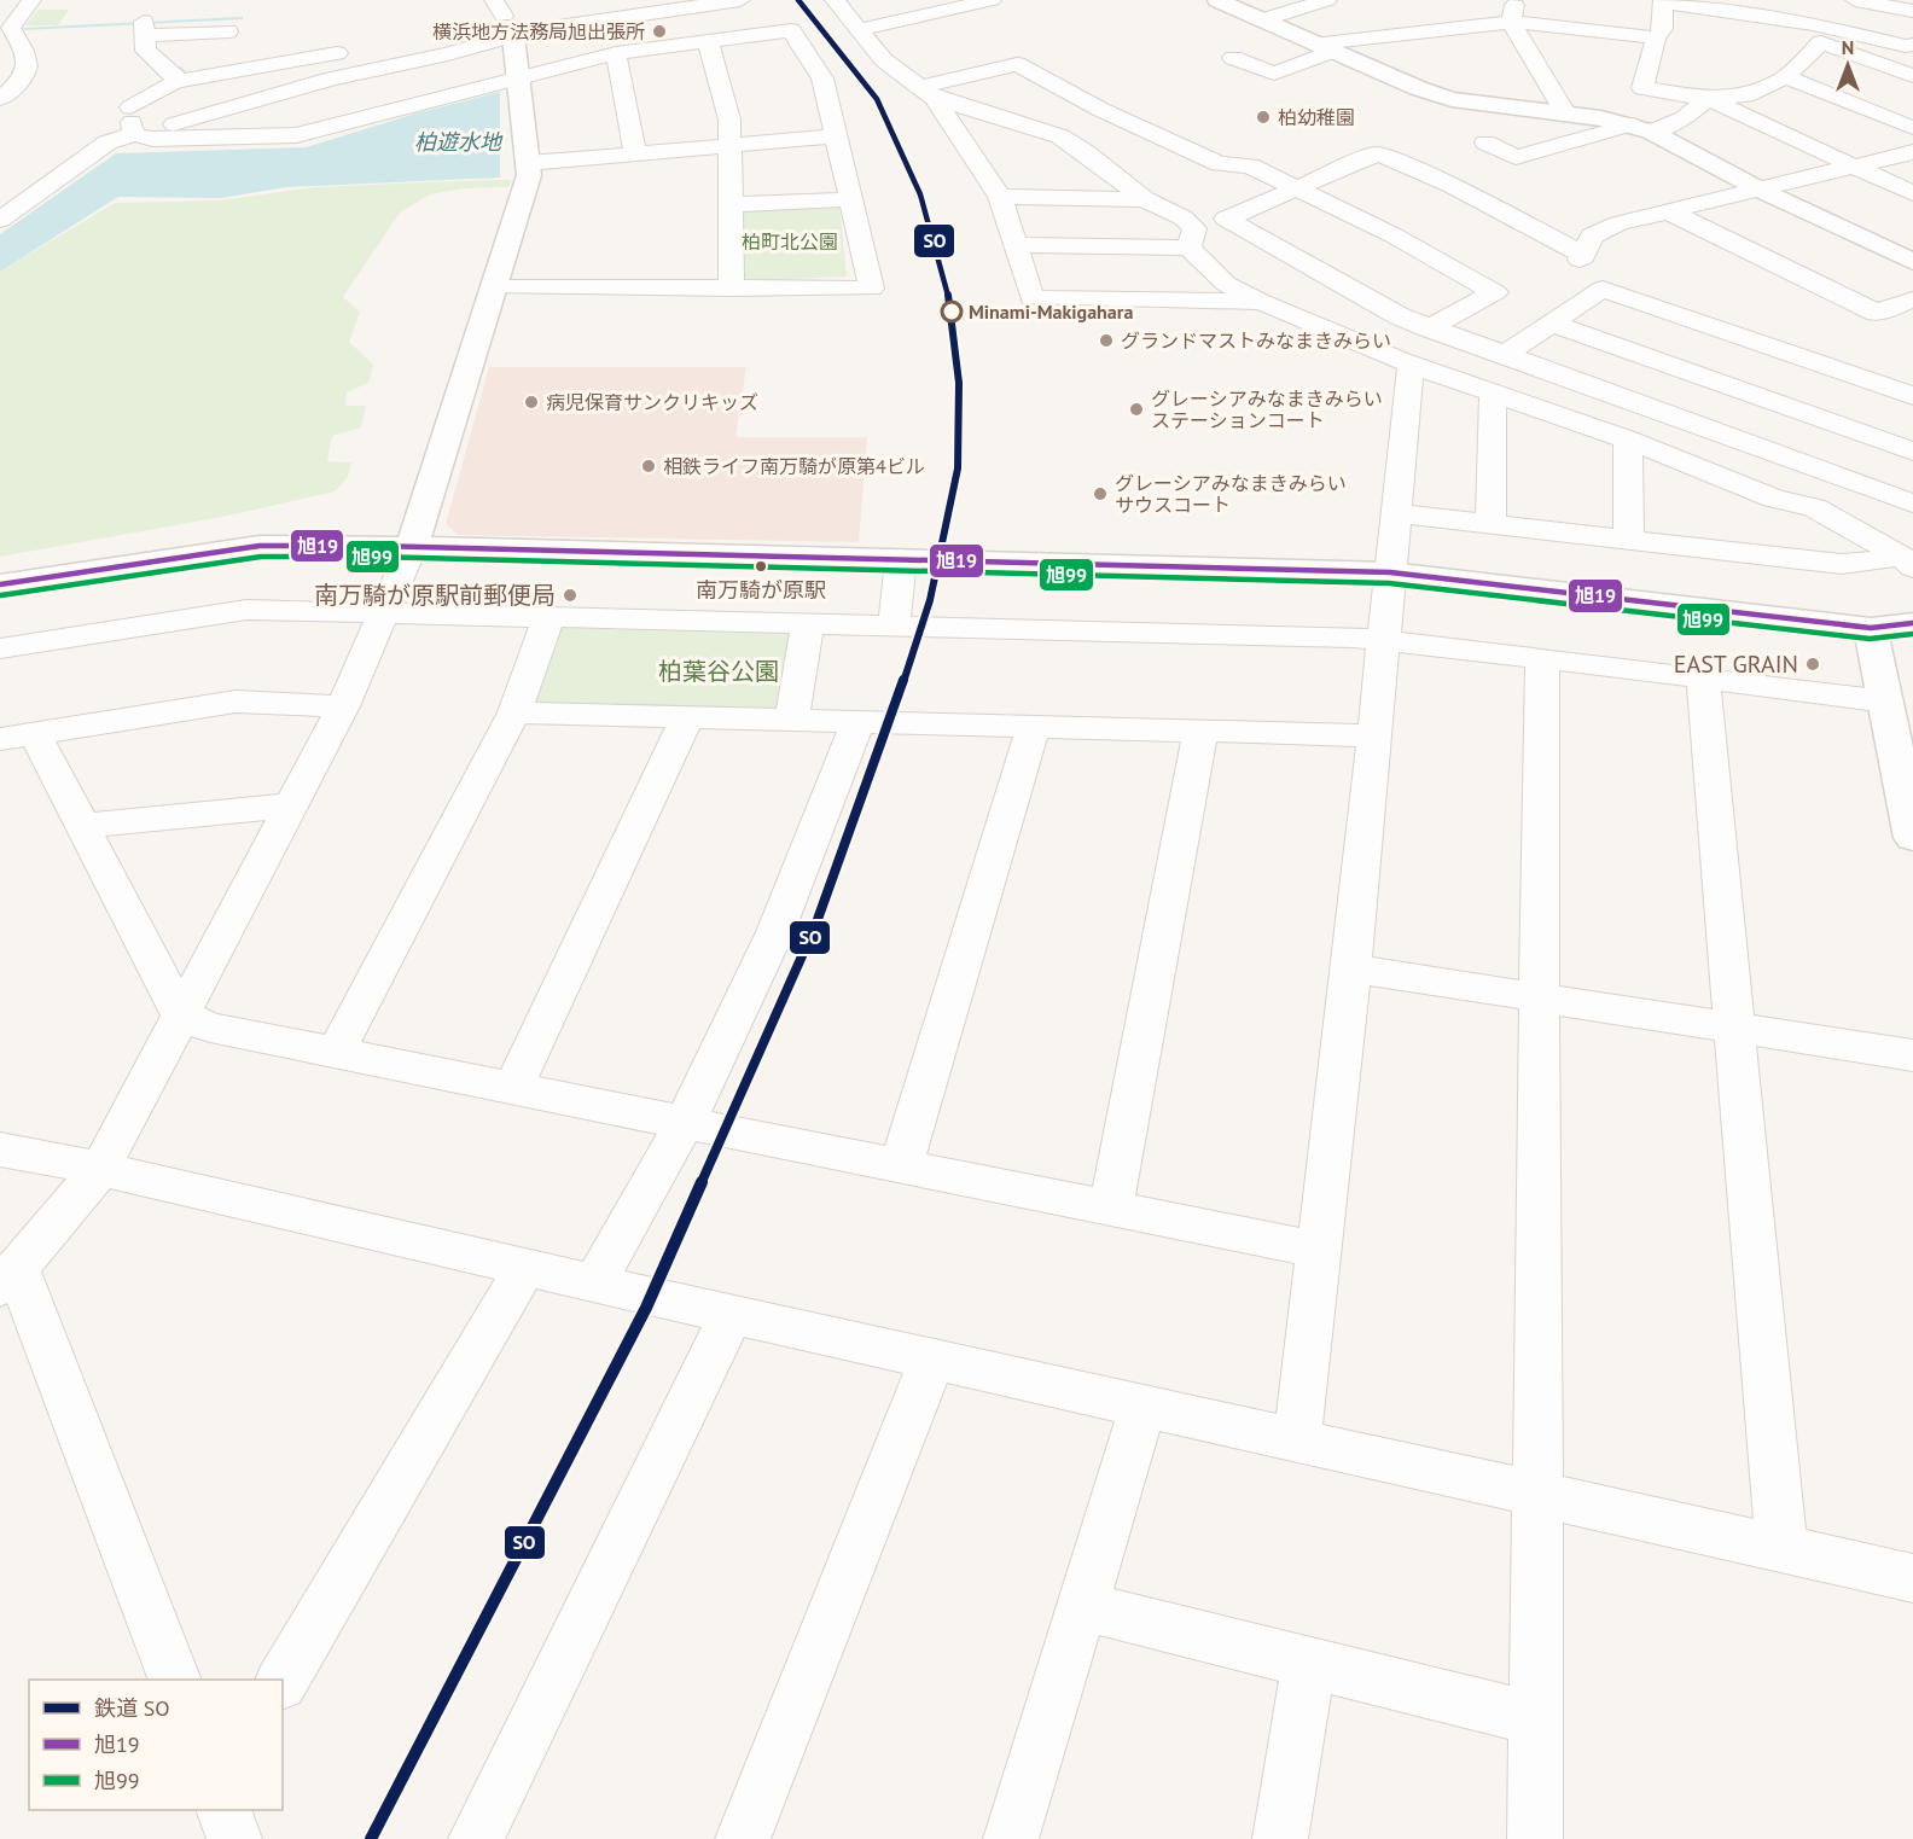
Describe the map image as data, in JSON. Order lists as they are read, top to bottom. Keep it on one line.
{"water":["柏遊水地"],"parks":["柏町北公園","柏葉谷公園"],"places":["横浜地方法務局旭出張所","柏幼稚園","Minami-Makigahara","グランドマストみなまきみらい","病児保育サンクリキッズ","グレーシアみなまきみらい ステーションコート","相鉄ライフ南万騎が原第4ビル","グレーシアみなまきみらい サウスコート","南万騎が原駅","南万騎が原駅前郵便局","EAST GRAIN"],"lines":["rail line SO","transit line 旭19","transit line 旭99"],"legend":["鉄道 SO","旭19","旭99"],"north":"top"}
